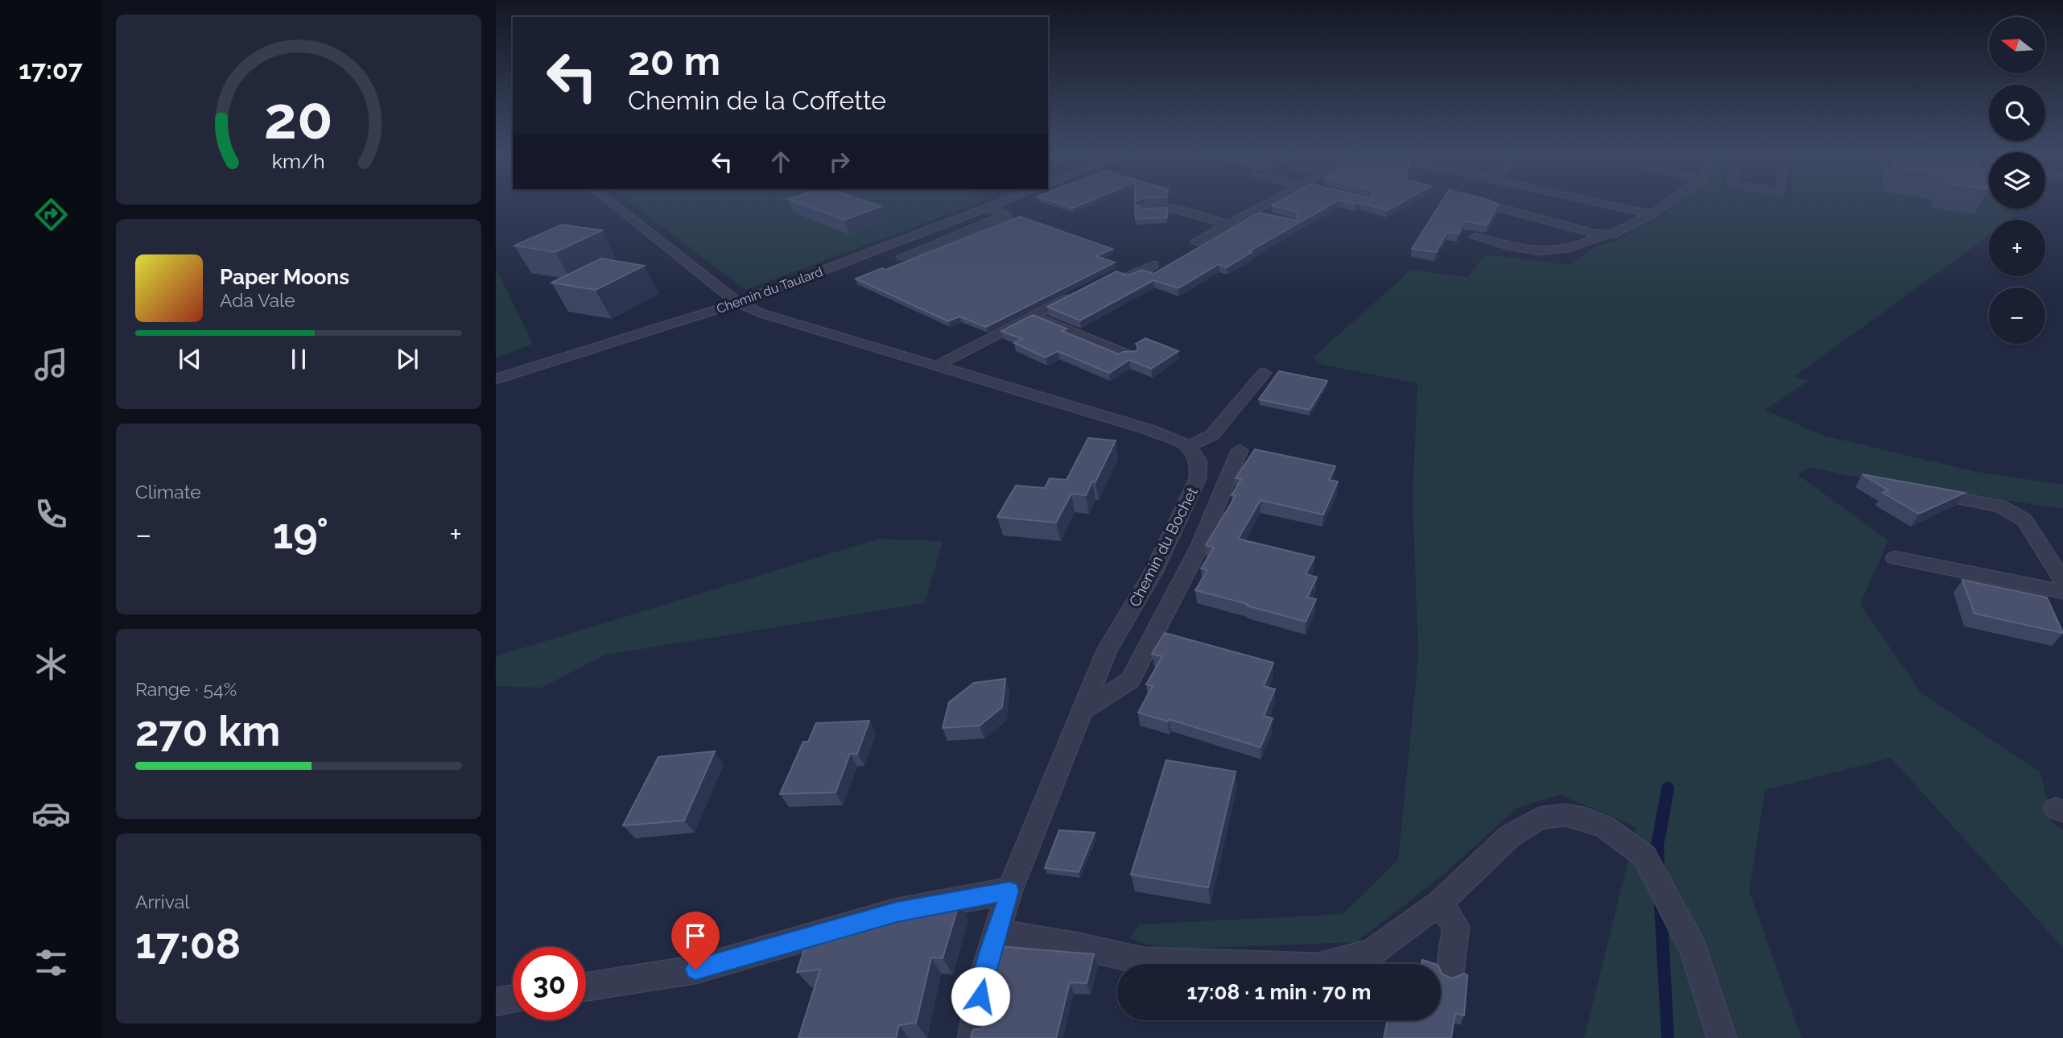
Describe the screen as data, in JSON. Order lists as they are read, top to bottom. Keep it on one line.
{"streets":{"street":["Chemin du Taulard","Chemin du Bochet"]},"north":"left","page":{"tabs":"17:07","map_buttons":["+","−"],"turn":["20 m","Chemin de la Coffette"],"song":["Paper Moons","Ada Vale"],"tile":["Climate",["Range · 54%","270 km"],["Arrival","17:08"]],"heat":["−","19°","+"],"limit":"30","trip":"17:08 · 1 min · 70 m","gauge":["20","km/h"]}}
